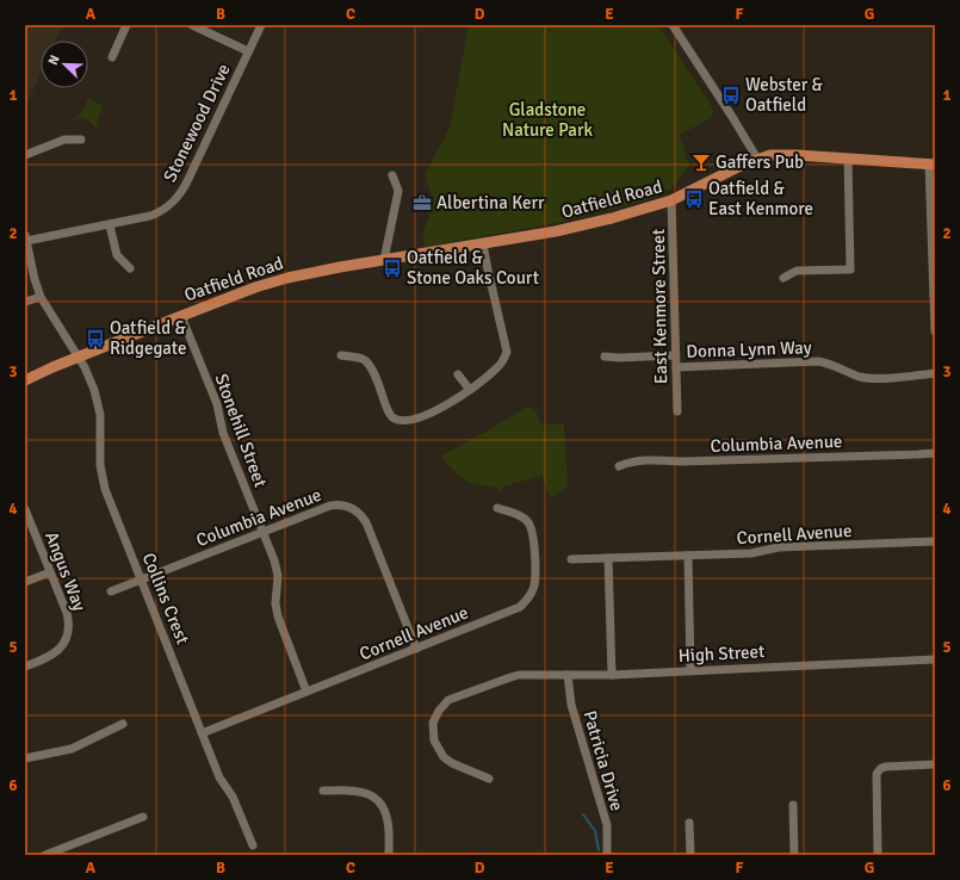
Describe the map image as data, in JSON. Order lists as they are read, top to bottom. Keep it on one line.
{"streets":{"main road":["Oatfield Road"],"street":["Stonewood Drive","East Kenmore Street","Donna Lynn Way","Stonehill Street","Columbia Avenue","Cornell Avenue","Angus Way","Collins Crest","High Street","Patricia Drive"]},"crossings":[["Stonewood Drive","Collins Crest"],["Oatfield Road","East Kenmore Street"],["Oatfield Road","Stonehill Street"],["Oatfield Road","Collins Crest"],["East Kenmore Street","Donna Lynn Way"],["Stonehill Street","Columbia Avenue"],["Stonehill Street","Cornell Avenue"],["Columbia Avenue","Cornell Avenue"],["Columbia Avenue","Collins Crest"],["Cornell Avenue","Collins Crest"],["High Street","Patricia Drive"]],"parks":["Gladstone Nature Park"],"places":{"bus stop":["Webster & Oatfield","Oatfield & East Kenmore","Oatfield & Stone Oaks Court","Oatfield & Ridgegate"],"bar":["Gaffers Pub"],"office":["Albertina Kerr"]},"north":"top left","grid":{"columns":["A","B","C","D","E","F","G"],"rows":["1","2","3","4","5","6"]}}
